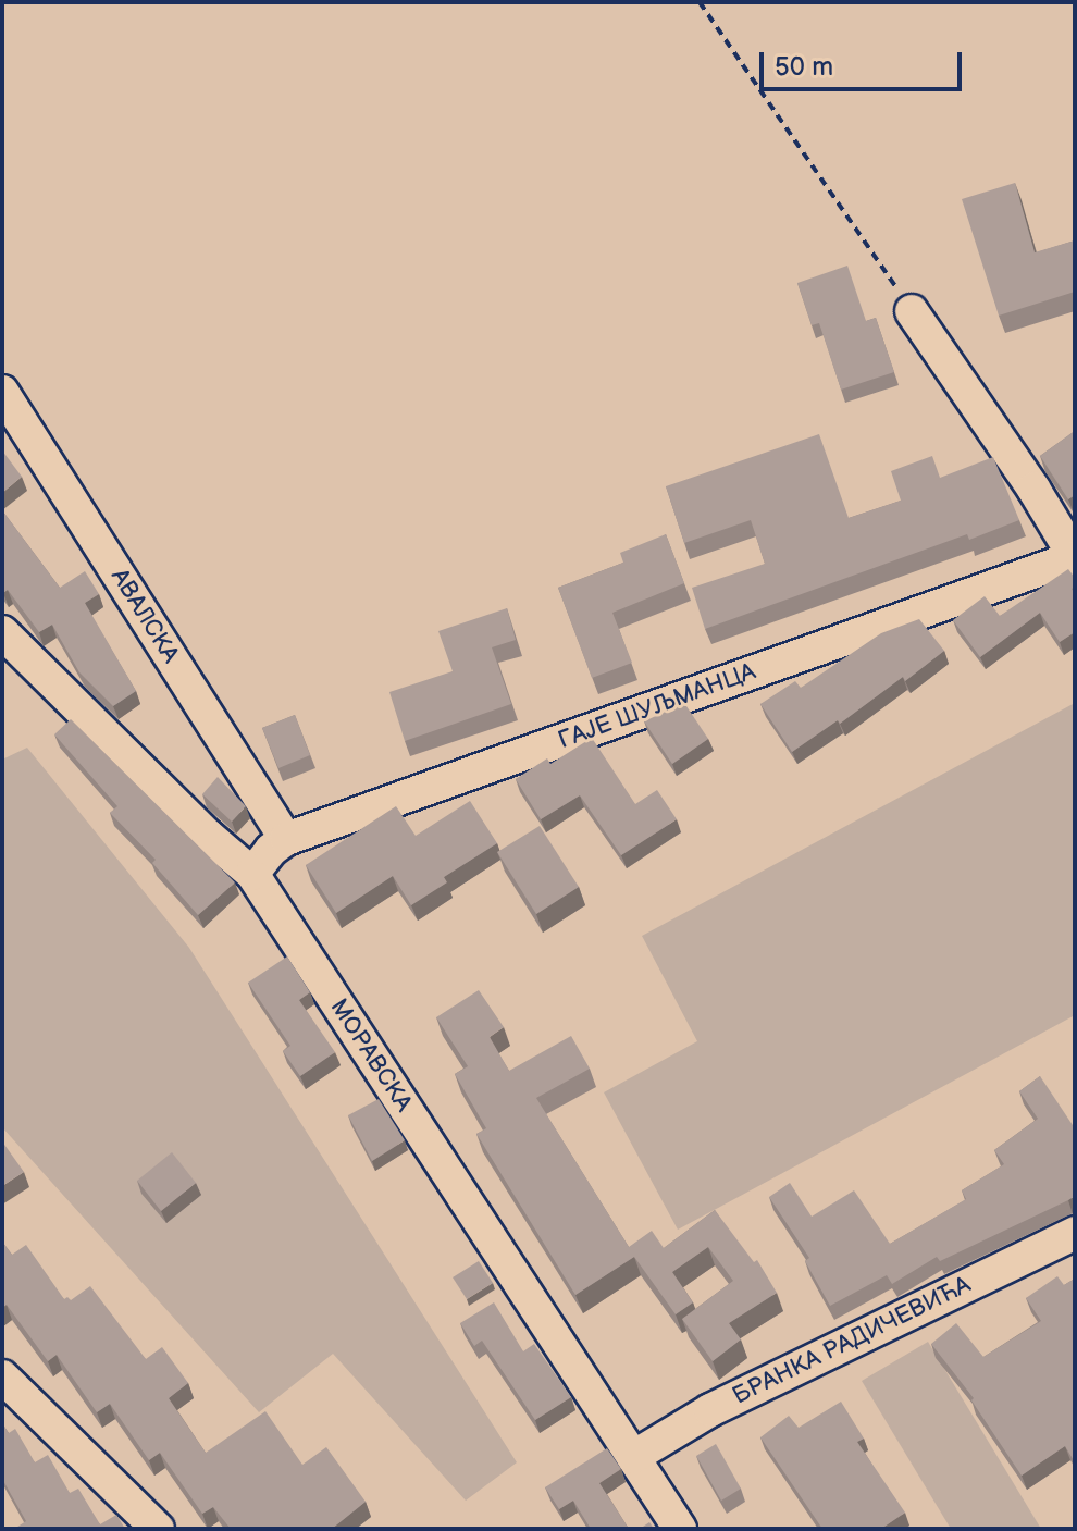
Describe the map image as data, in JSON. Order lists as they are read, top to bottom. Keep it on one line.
{"streets":{"street":["АВАЛСКА","ГАЈЕ ШУЉМАНЦА","МОРАВСКА","БРАНКА РАДИЧЕВИЋА"]},"crossings":[["АВАЛСКА","ГАЈЕ ШУЉМАНЦА"],["ГАЈЕ ШУЉМАНЦА","МОРАВСКА"],["МОРАВСКА","БРАНКА РАДИЧЕВИЋА"]],"scale_bar":"50 m"}
